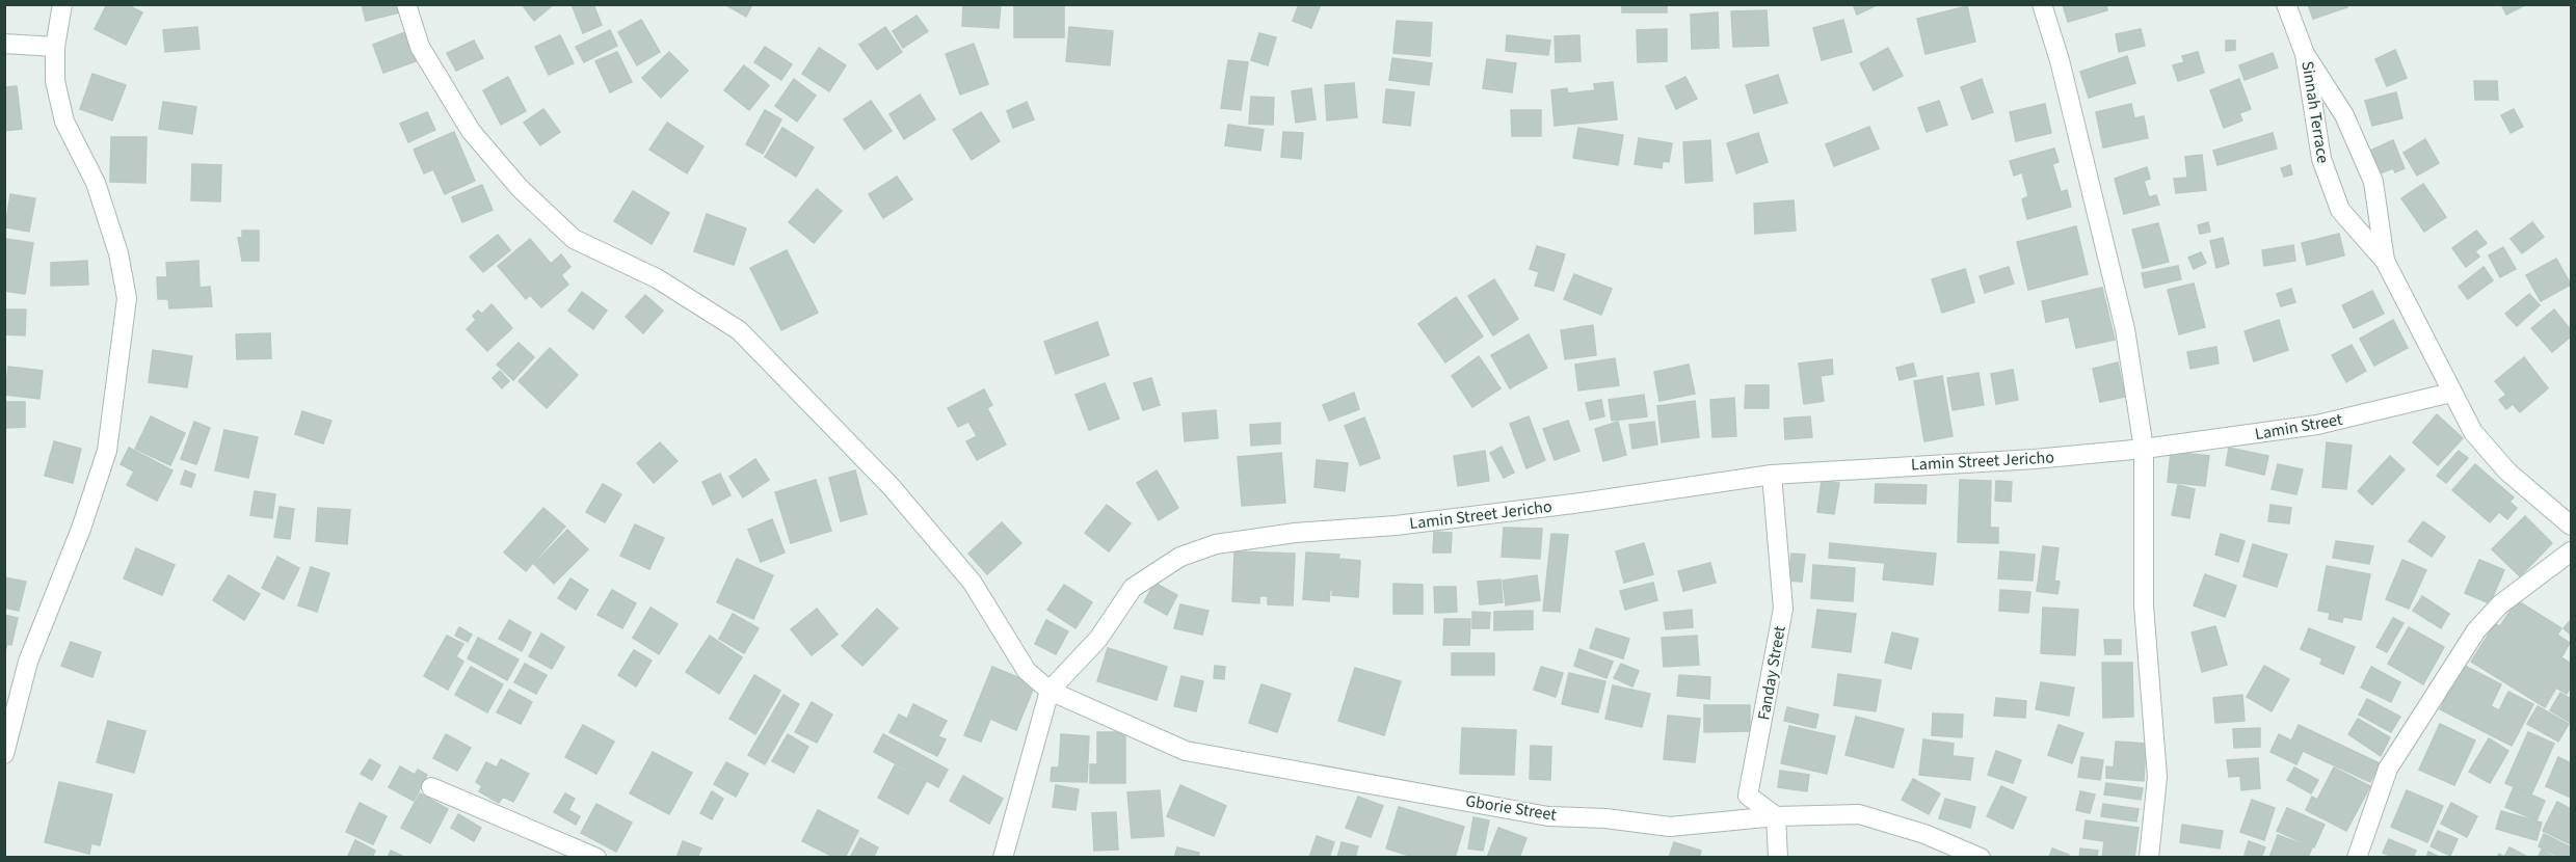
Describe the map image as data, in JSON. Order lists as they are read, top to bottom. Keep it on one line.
{"streets":{"street":["Sinnah Terrace","Lamin Street","Lamin Street Jericho","Fanday Street","Gborie Street"]},"crossings":[["Sinnah Terrace","Lamin Street"],["Lamin Street","Lamin Street Jericho"],["Lamin Street Jericho","Fanday Street"],["Lamin Street Jericho","Gborie Street"],["Fanday Street","Gborie Street"]]}
